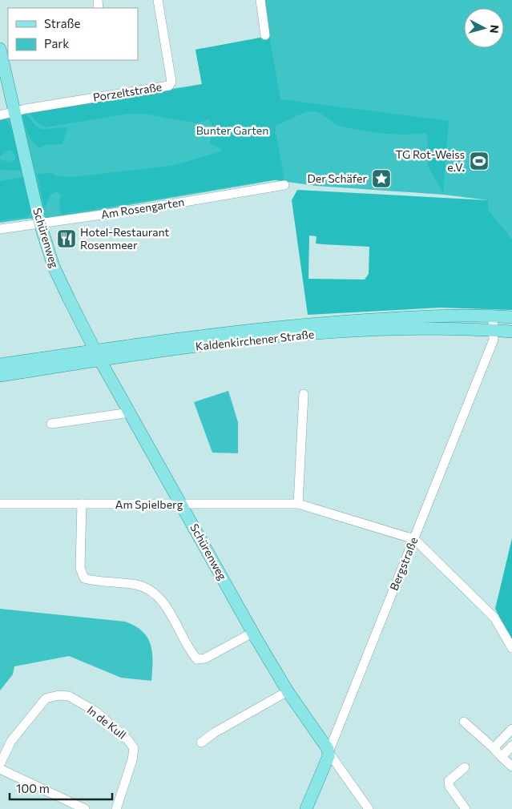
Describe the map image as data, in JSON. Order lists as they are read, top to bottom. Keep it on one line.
{"streets":{"main road":["Schürenweg","Kaldenkirchener Straße","Bergstraße"],"street":["Porzeltstraße","Am Rosengarten","Am Spielberg","In de Kull"]},"crossings":[["Porzeltstraße","Schürenweg"],["Am Rosengarten","Schürenweg"],["Schürenweg","Kaldenkirchener Straße"],["Schürenweg","Am Spielberg"],["Schürenweg","Bergstraße"],["Kaldenkirchener Straße","Bergstraße"],["Am Spielberg","Bergstraße"]],"parks":["Bunter Garten"],"places":{"sports":["TG Rot-Weiss e.V."],"place":["Der Schäfer"],"restaurant":["Hotel-Restaurant Rosenmeer"]},"legend":["Straße","Park"],"scale_bar":"100 m","north":"right"}
